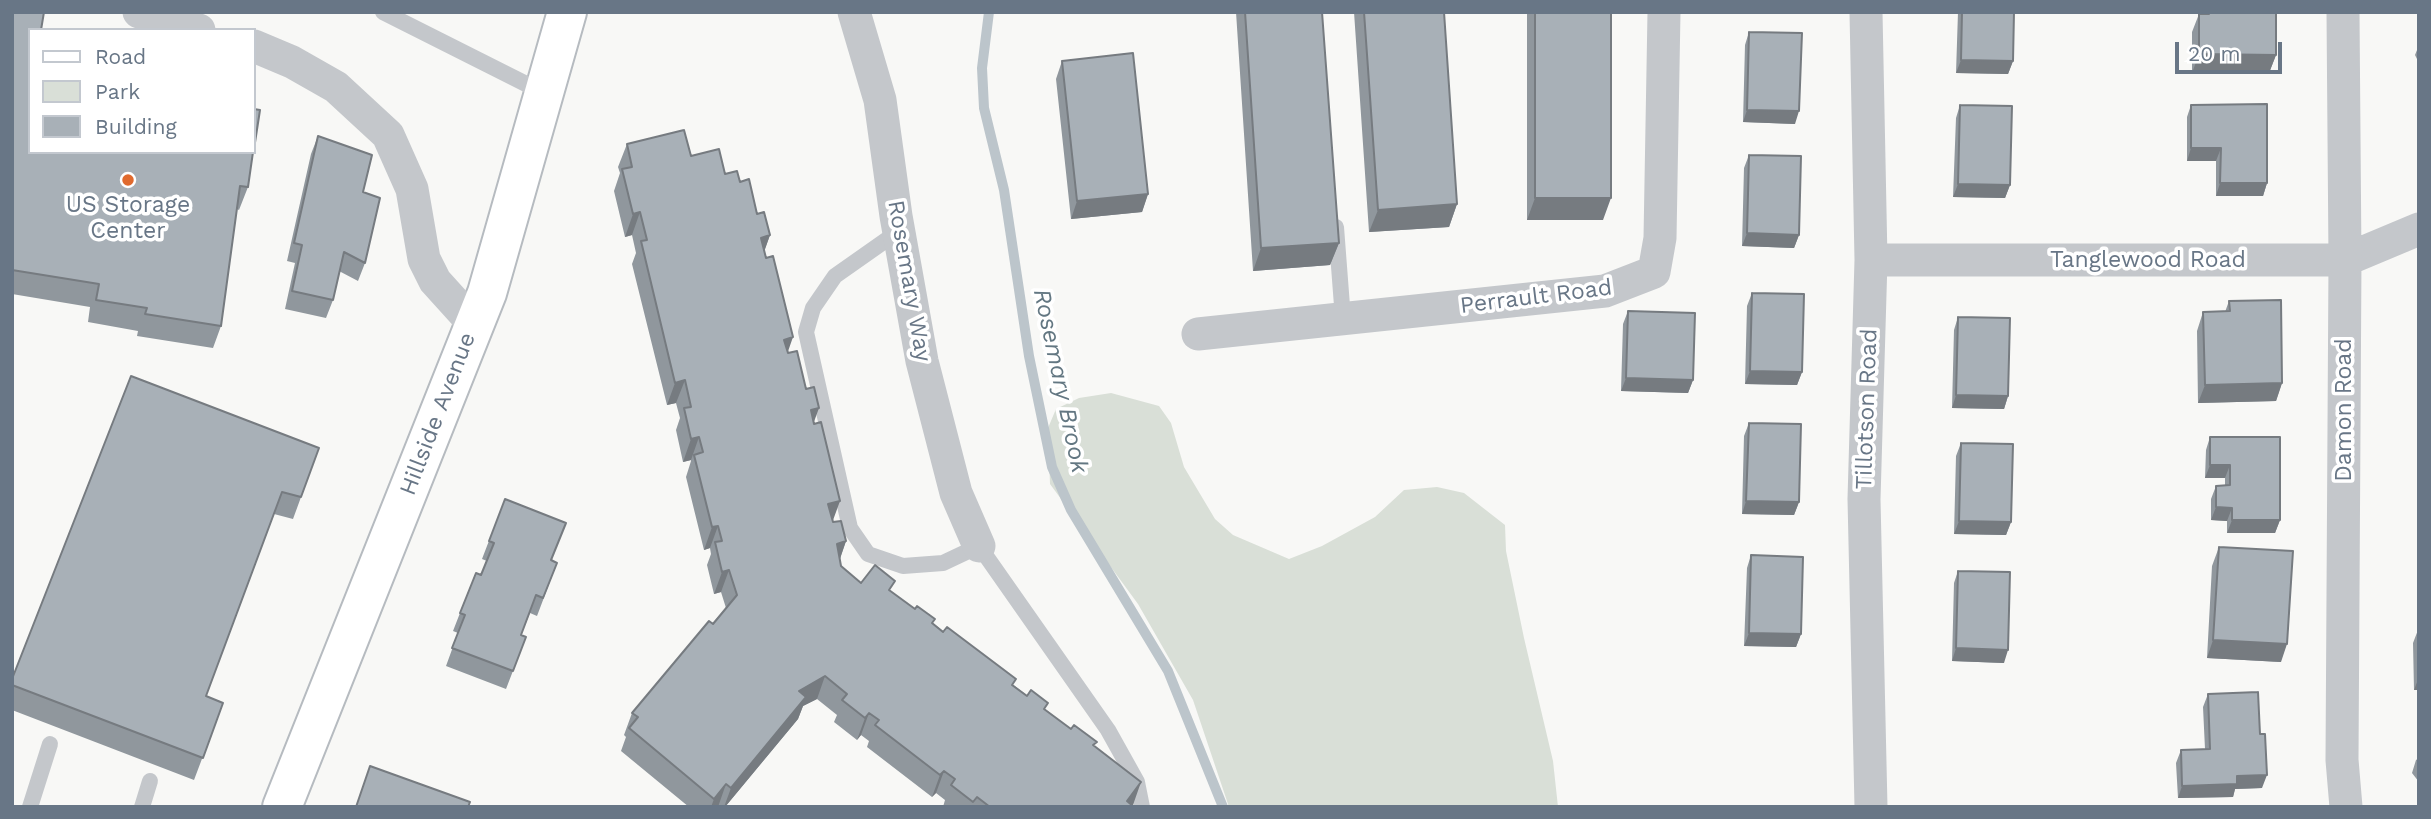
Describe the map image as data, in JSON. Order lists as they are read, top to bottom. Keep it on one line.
{"streets":{"street":["Tanglewood Road","Rosemary Way","Perrault Road","Tillotson Road","Damon Road","Hillside Avenue"]},"crossings":[["Tanglewood Road","Tillotson Road"],["Tanglewood Road","Damon Road"]],"water":["Rosemary Brook"],"places":["US Storage Center"],"legend":["Road","Park","Building"],"scale_bar":"20 m"}
